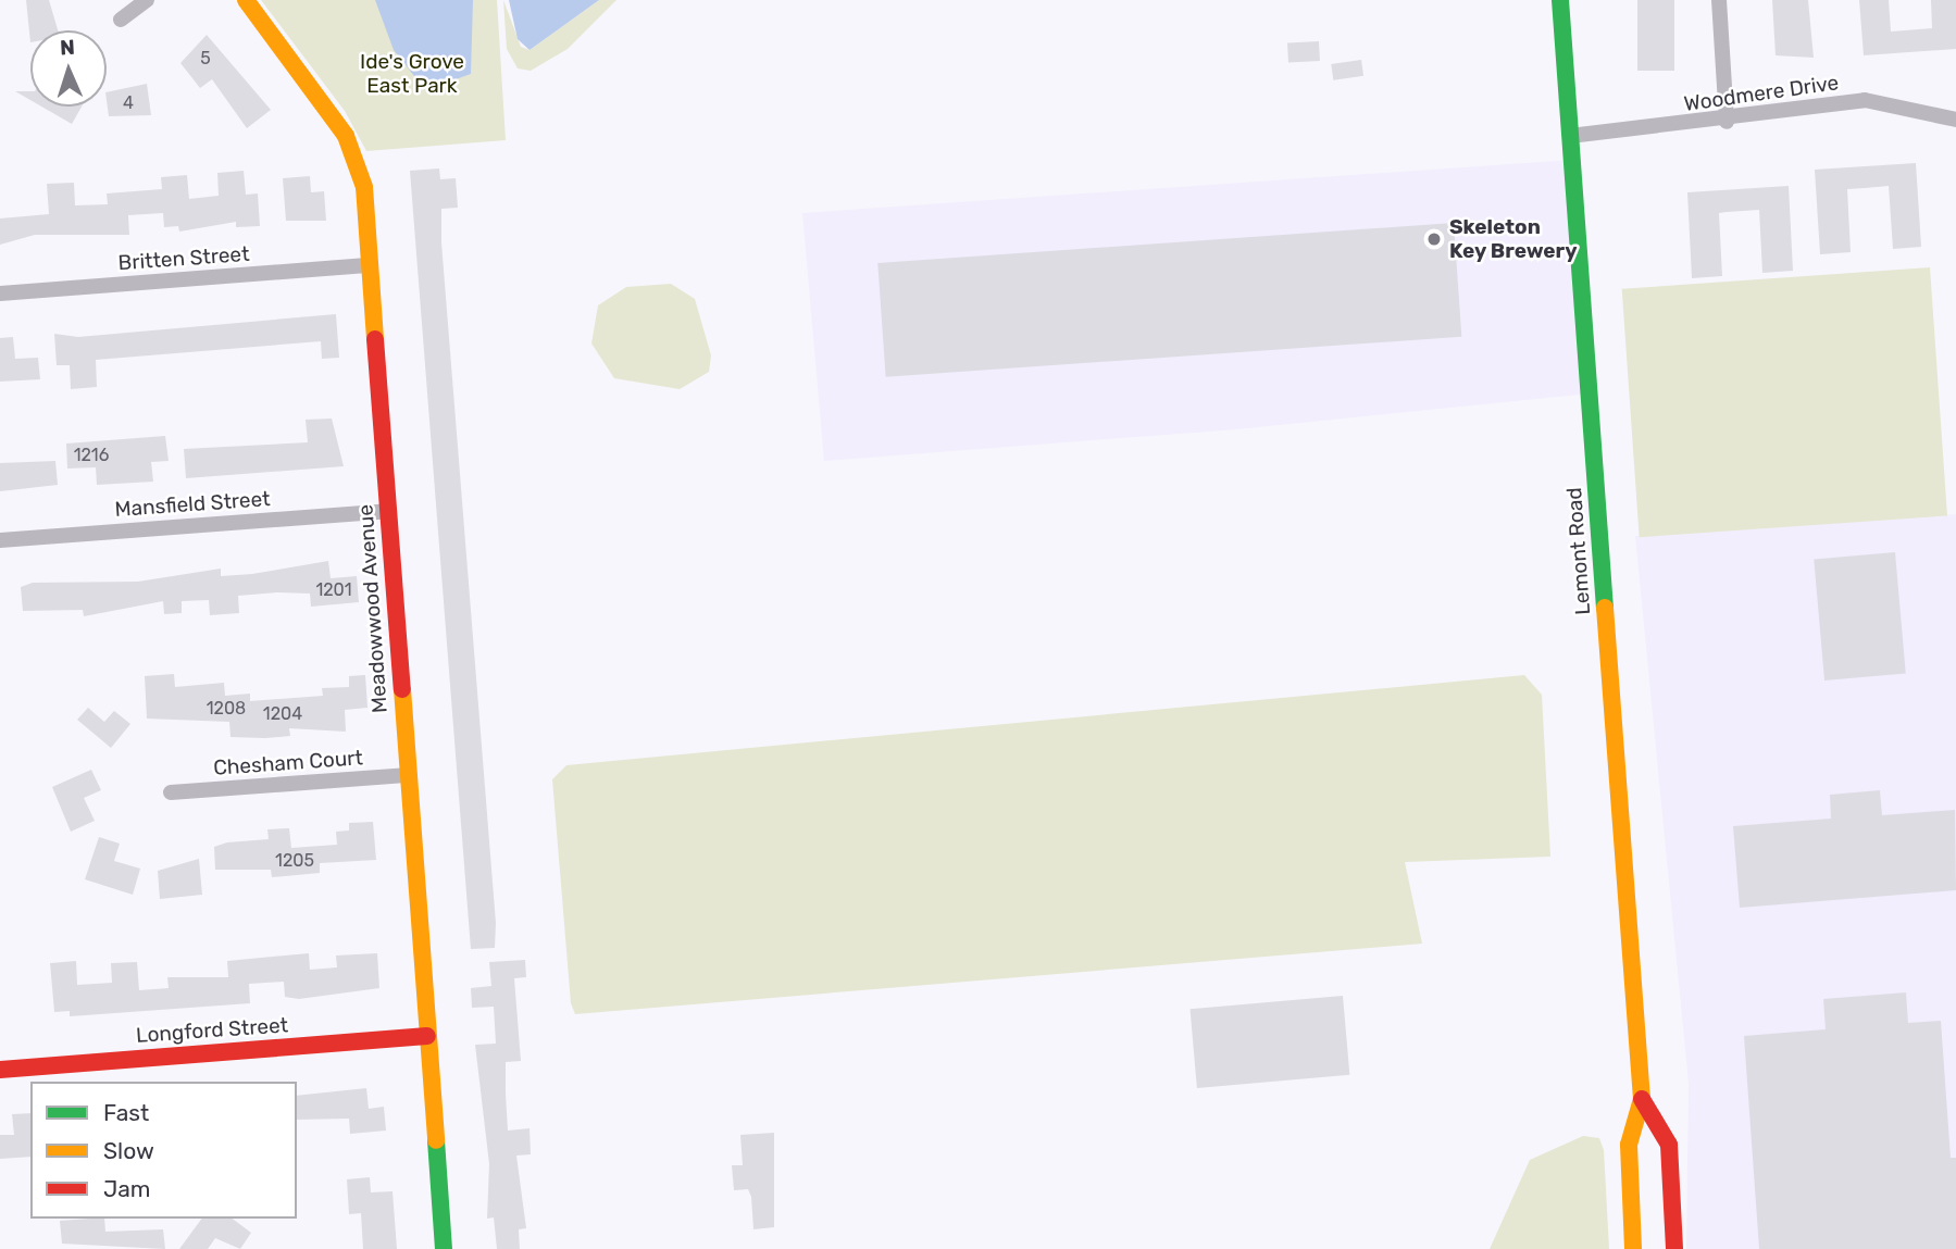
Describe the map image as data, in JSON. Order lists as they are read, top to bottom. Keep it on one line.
{"streets":{"street":["Woodmere Drive","Britten Street","Mansfield Street","Lemont Road","Meadowwood Avenue","Chesham Court","Longford Street"]},"crossings":[["Woodmere Drive","Lemont Road"],["Britten Street","Meadowwood Avenue"],["Mansfield Street","Meadowwood Avenue"],["Meadowwood Avenue","Chesham Court"],["Meadowwood Avenue","Longford Street"]],"parks":["Ide's Grove East Park"],"places":["Skeleton Key Brewery"],"house_numbers":["5","4","1216","1201","1208","1204","1205"],"legend":["Fast","Slow","Jam"],"north":"top"}
